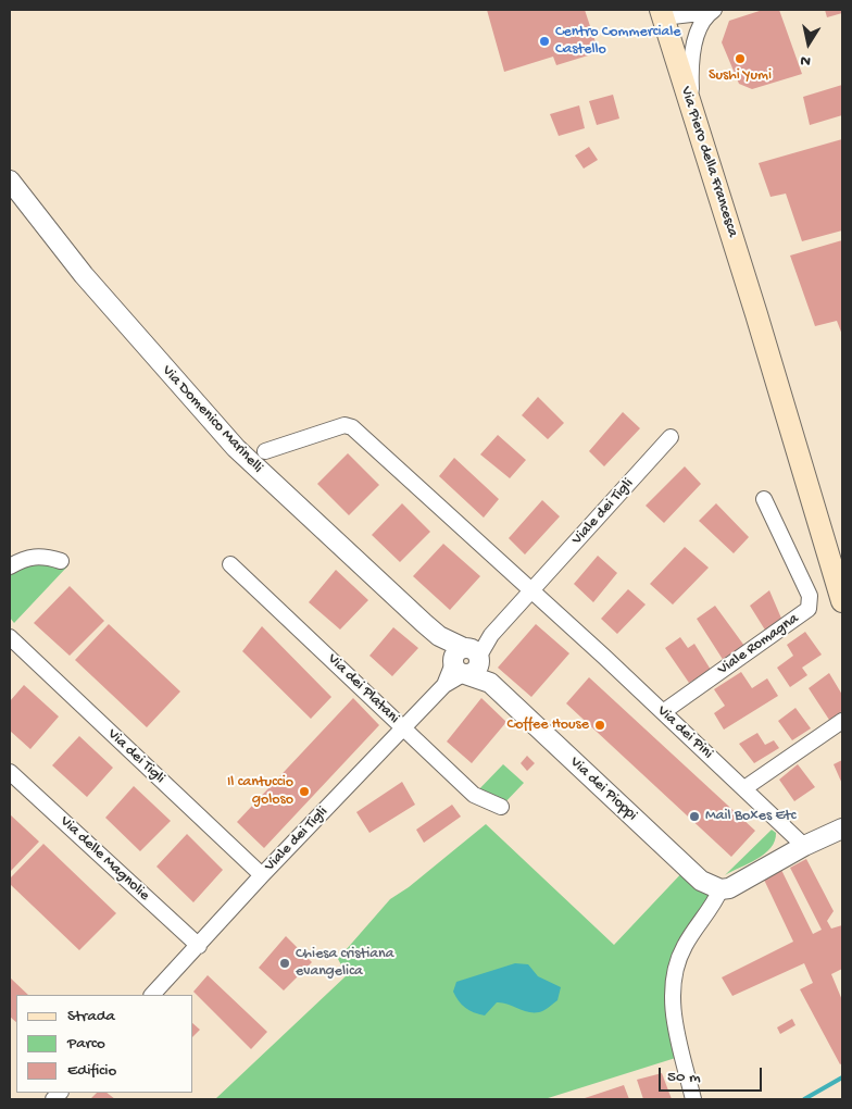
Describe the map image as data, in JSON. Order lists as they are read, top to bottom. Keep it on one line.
{"streets":{"main road":["Via Piero della Francesca"],"street":["Via Domenico Marinelli","Viale dei Tigli","Viale Romagna","Via dei Platani","Via dei Pini","Via dei Tigli","Via dei Pioppi","Via delle Magnolie"]},"crossings":[["Via Domenico Marinelli","Viale dei Tigli"],["Via Domenico Marinelli","Via dei Pioppi"],["Viale dei Tigli","Via dei Platani"],["Viale dei Tigli","Via dei Pini"],["Viale dei Tigli","Via dei Tigli"],["Viale dei Tigli","Via dei Pioppi"],["Viale dei Tigli","Via delle Magnolie"],["Viale Romagna","Via dei Pini"]],"places":["Centro Commerciale Castello","Sushi Yumi","Coffee House","Il cantuccio goloso","Mail Boxes Etc","Chiesa cristiana evangelica"],"legend":["Strada","Parco","Edificio"],"scale_bar":"50 m","north":"bottom"}
